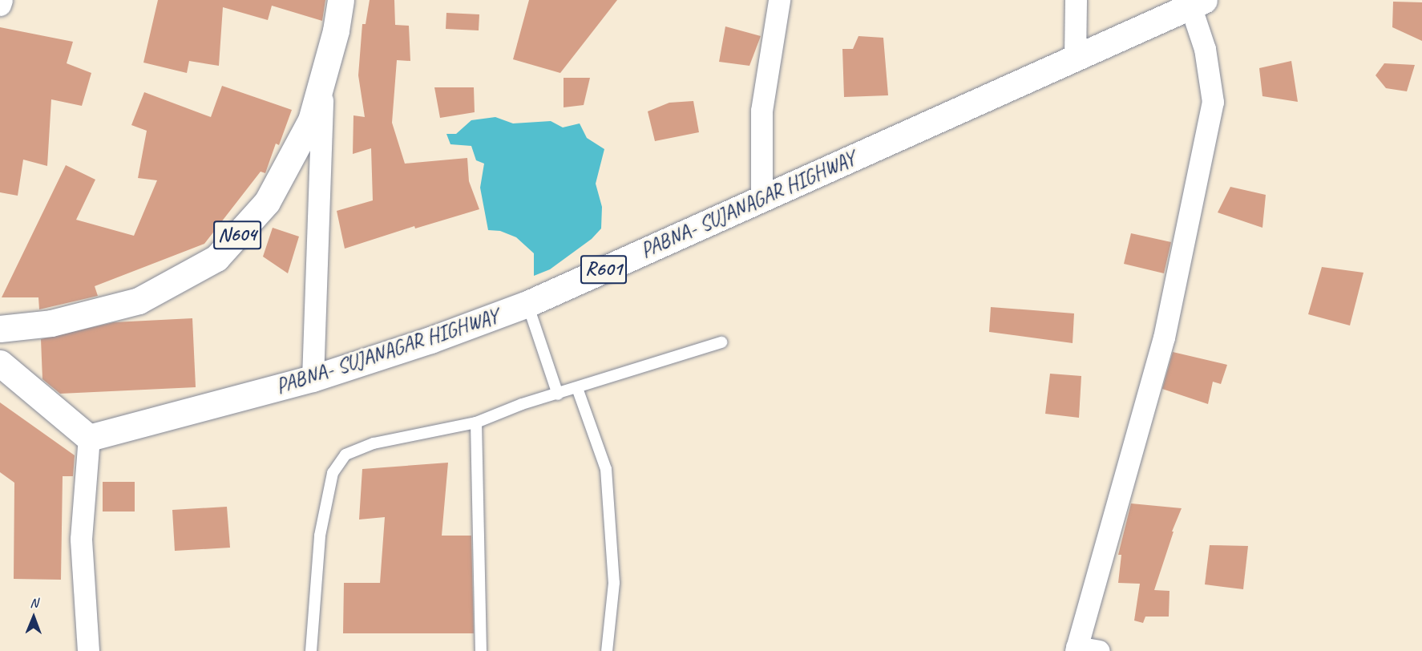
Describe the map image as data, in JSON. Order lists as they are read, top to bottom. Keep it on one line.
{"streets":{"main road":["PABNA- SUJANAGAR HIGHWAY","N604","R601"]},"north":"top"}
